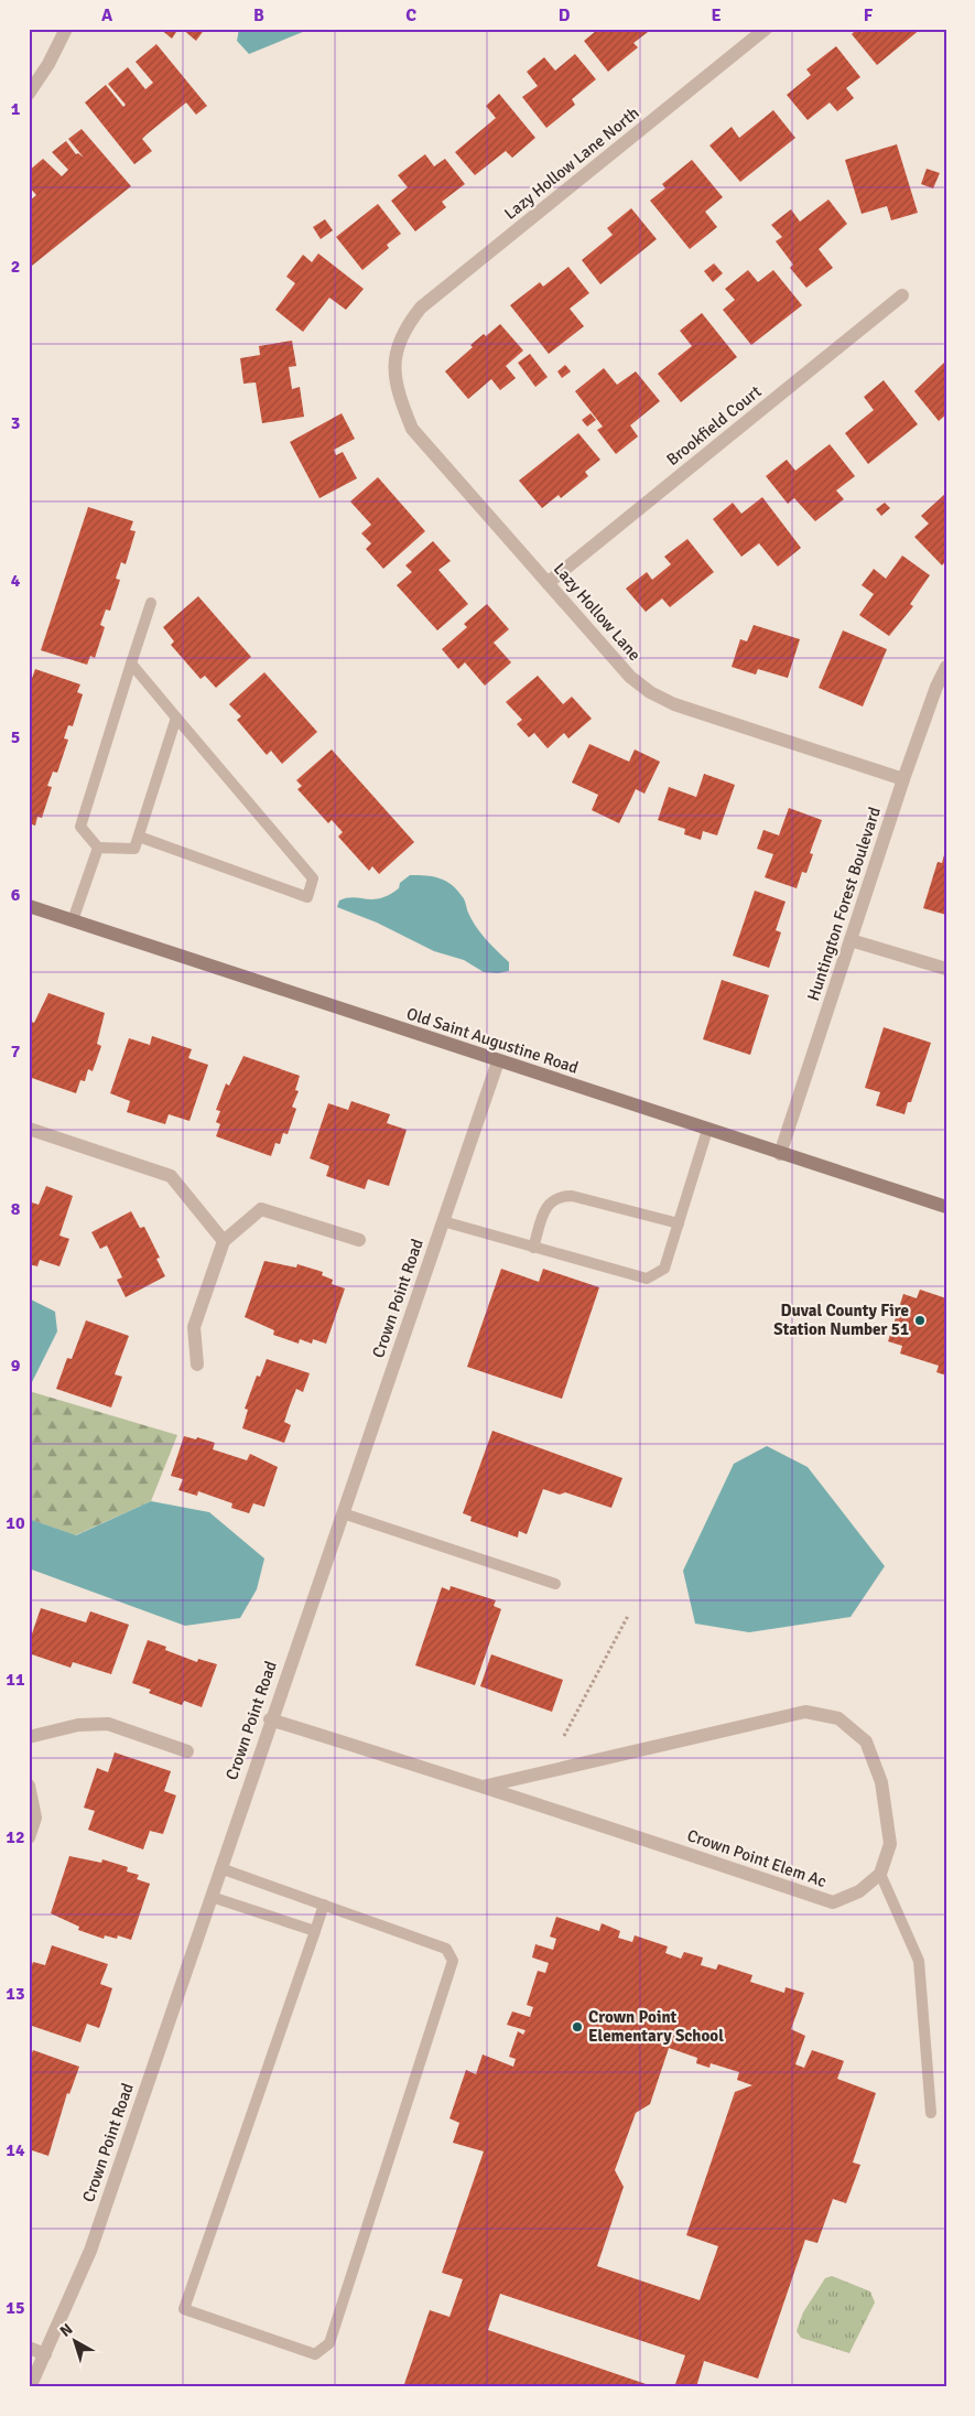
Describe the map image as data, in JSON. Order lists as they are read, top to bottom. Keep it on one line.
{"streets":{"main road":["Old Saint Augustine Road"],"street":["Lazy Hollow Lane North","Brookfield Court","Lazy Hollow Lane","Huntington Forest Boulevard","Crown Point Road","Crown Point Elem Ac"]},"crossings":[["Lazy Hollow Lane North","Lazy Hollow Lane"],["Brookfield Court","Lazy Hollow Lane"],["Lazy Hollow Lane","Huntington Forest Boulevard"],["Huntington Forest Boulevard","Old Saint Augustine Road"],["Old Saint Augustine Road","Crown Point Road"],["Crown Point Road","Crown Point Elem Ac"]],"places":["Duval County Fire Station Number 51","Crown Point Elementary School"],"north":"top left","grid":{"columns":["A","B","C","D","E","F"],"rows":["1","2","3","4","5","6","7","8","9","10","11","12","13","14","15"]}}
